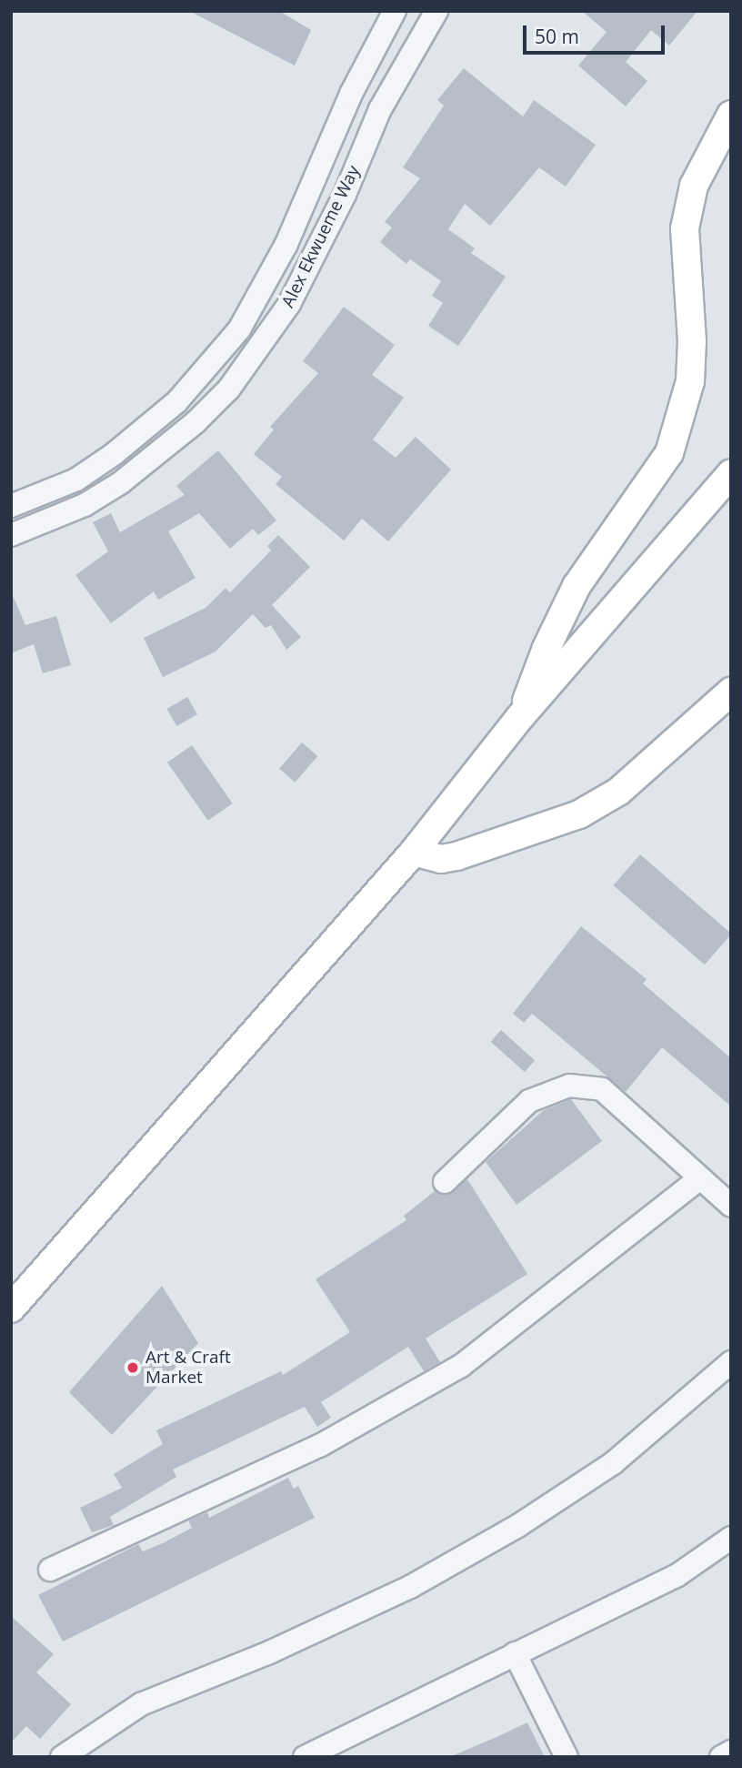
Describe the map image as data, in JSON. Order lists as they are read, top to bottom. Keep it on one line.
{"streets":{"street":["Alex Ekwueme Way"]},"places":["Art & Craft Market"],"scale_bar":"50 m"}
